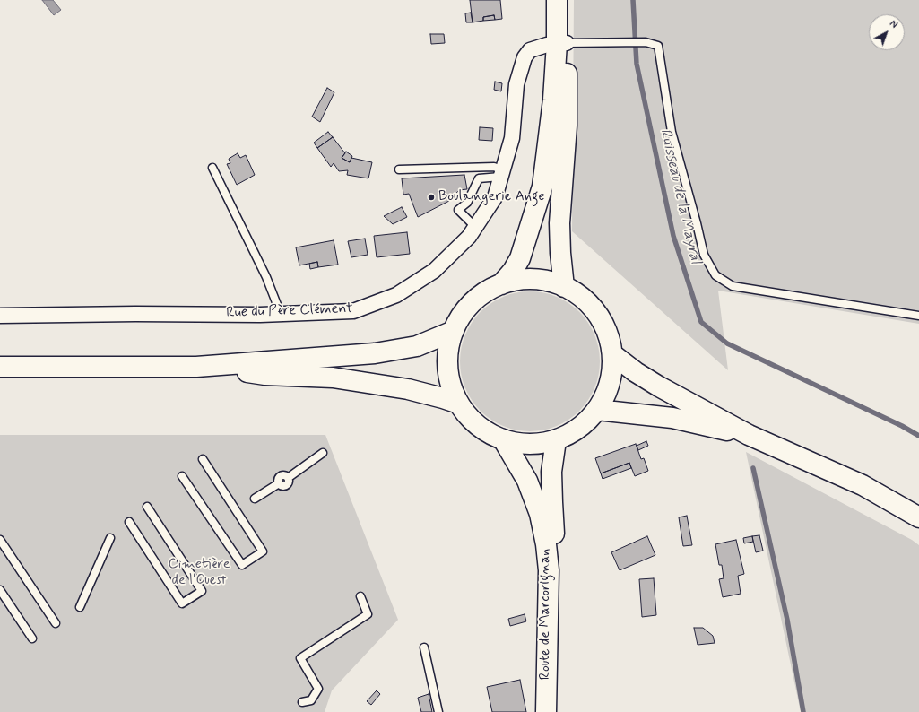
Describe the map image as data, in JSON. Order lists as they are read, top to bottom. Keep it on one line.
{"streets":{"main road":["Route de Marcorignan"],"street":["Rue du Père Clément"]},"water":["Ruisseau de la Mayral"],"parks":["Cimetière de l'Ouest"],"places":["Boulangerie Ange"],"north":"top right"}
